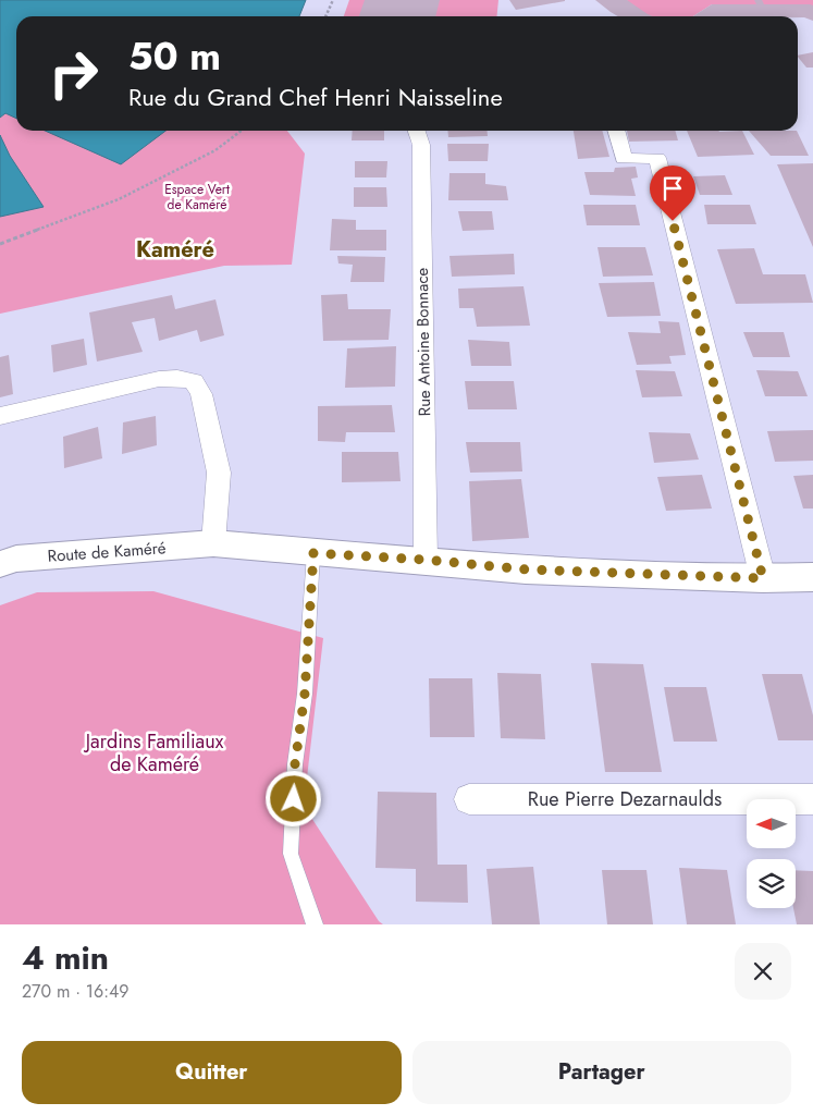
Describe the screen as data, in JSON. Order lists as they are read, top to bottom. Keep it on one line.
{"streets":{"street":["Rue Antoine Bonnace","Route de Kaméré","Rue Pierre Dezarnaulds"]},"crossings":[["Rue Antoine Bonnace","Route de Kaméré"]],"districts":["Kaméré"],"parks":["Espace Vert de Kaméré","Jardins Familiaux de Kaméré"],"north":"left","page":{"turn":["50 m","Rue du Grand Chef Henri Naisseline"],"heading":["4 min","270 m · 16:49"],"buttons":["Quitter","Partager"]}}
